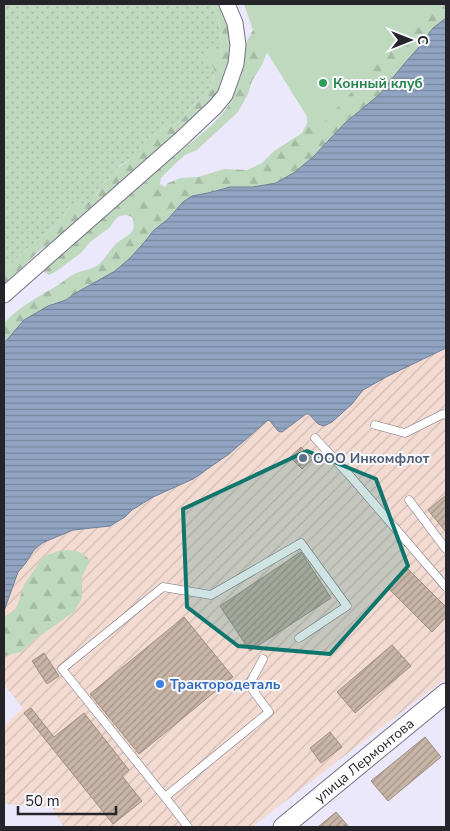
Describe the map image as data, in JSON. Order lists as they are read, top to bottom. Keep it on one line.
{"streets":{"street":["улица Лермонтова"]},"places":["Конный клуб","ООО Инкомфлот","Трактородеталь"],"scale_bar":"50 m","north":"right"}
